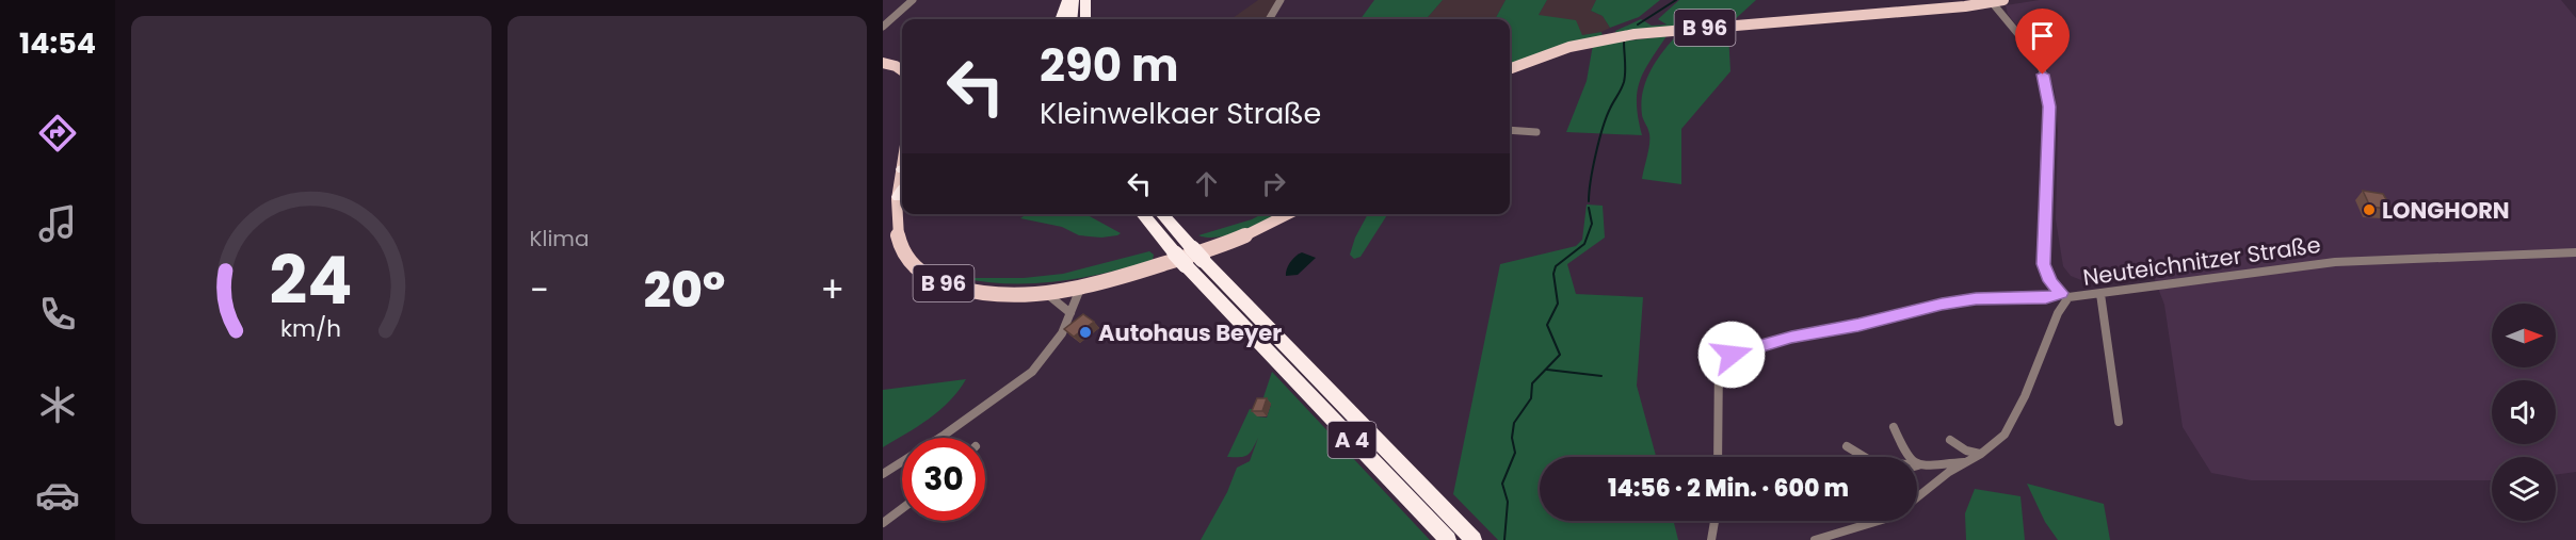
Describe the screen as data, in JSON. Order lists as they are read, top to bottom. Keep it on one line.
{"streets":{"highway":["A 4"],"main road":["B 96"],"street":["Neuteichnitzer Straße"]},"places":["LONGHORN","Autohaus Beyer"],"north":"right","page":{"tabs":"14:54","tile":"Klima","turn":["290 m","Kleinwelkaer Straße"],"heat":["−","20°","+"],"limit":"30","trip":"14:56 · 2 Min. · 600 m","gauge":["24","km/h"]}}
